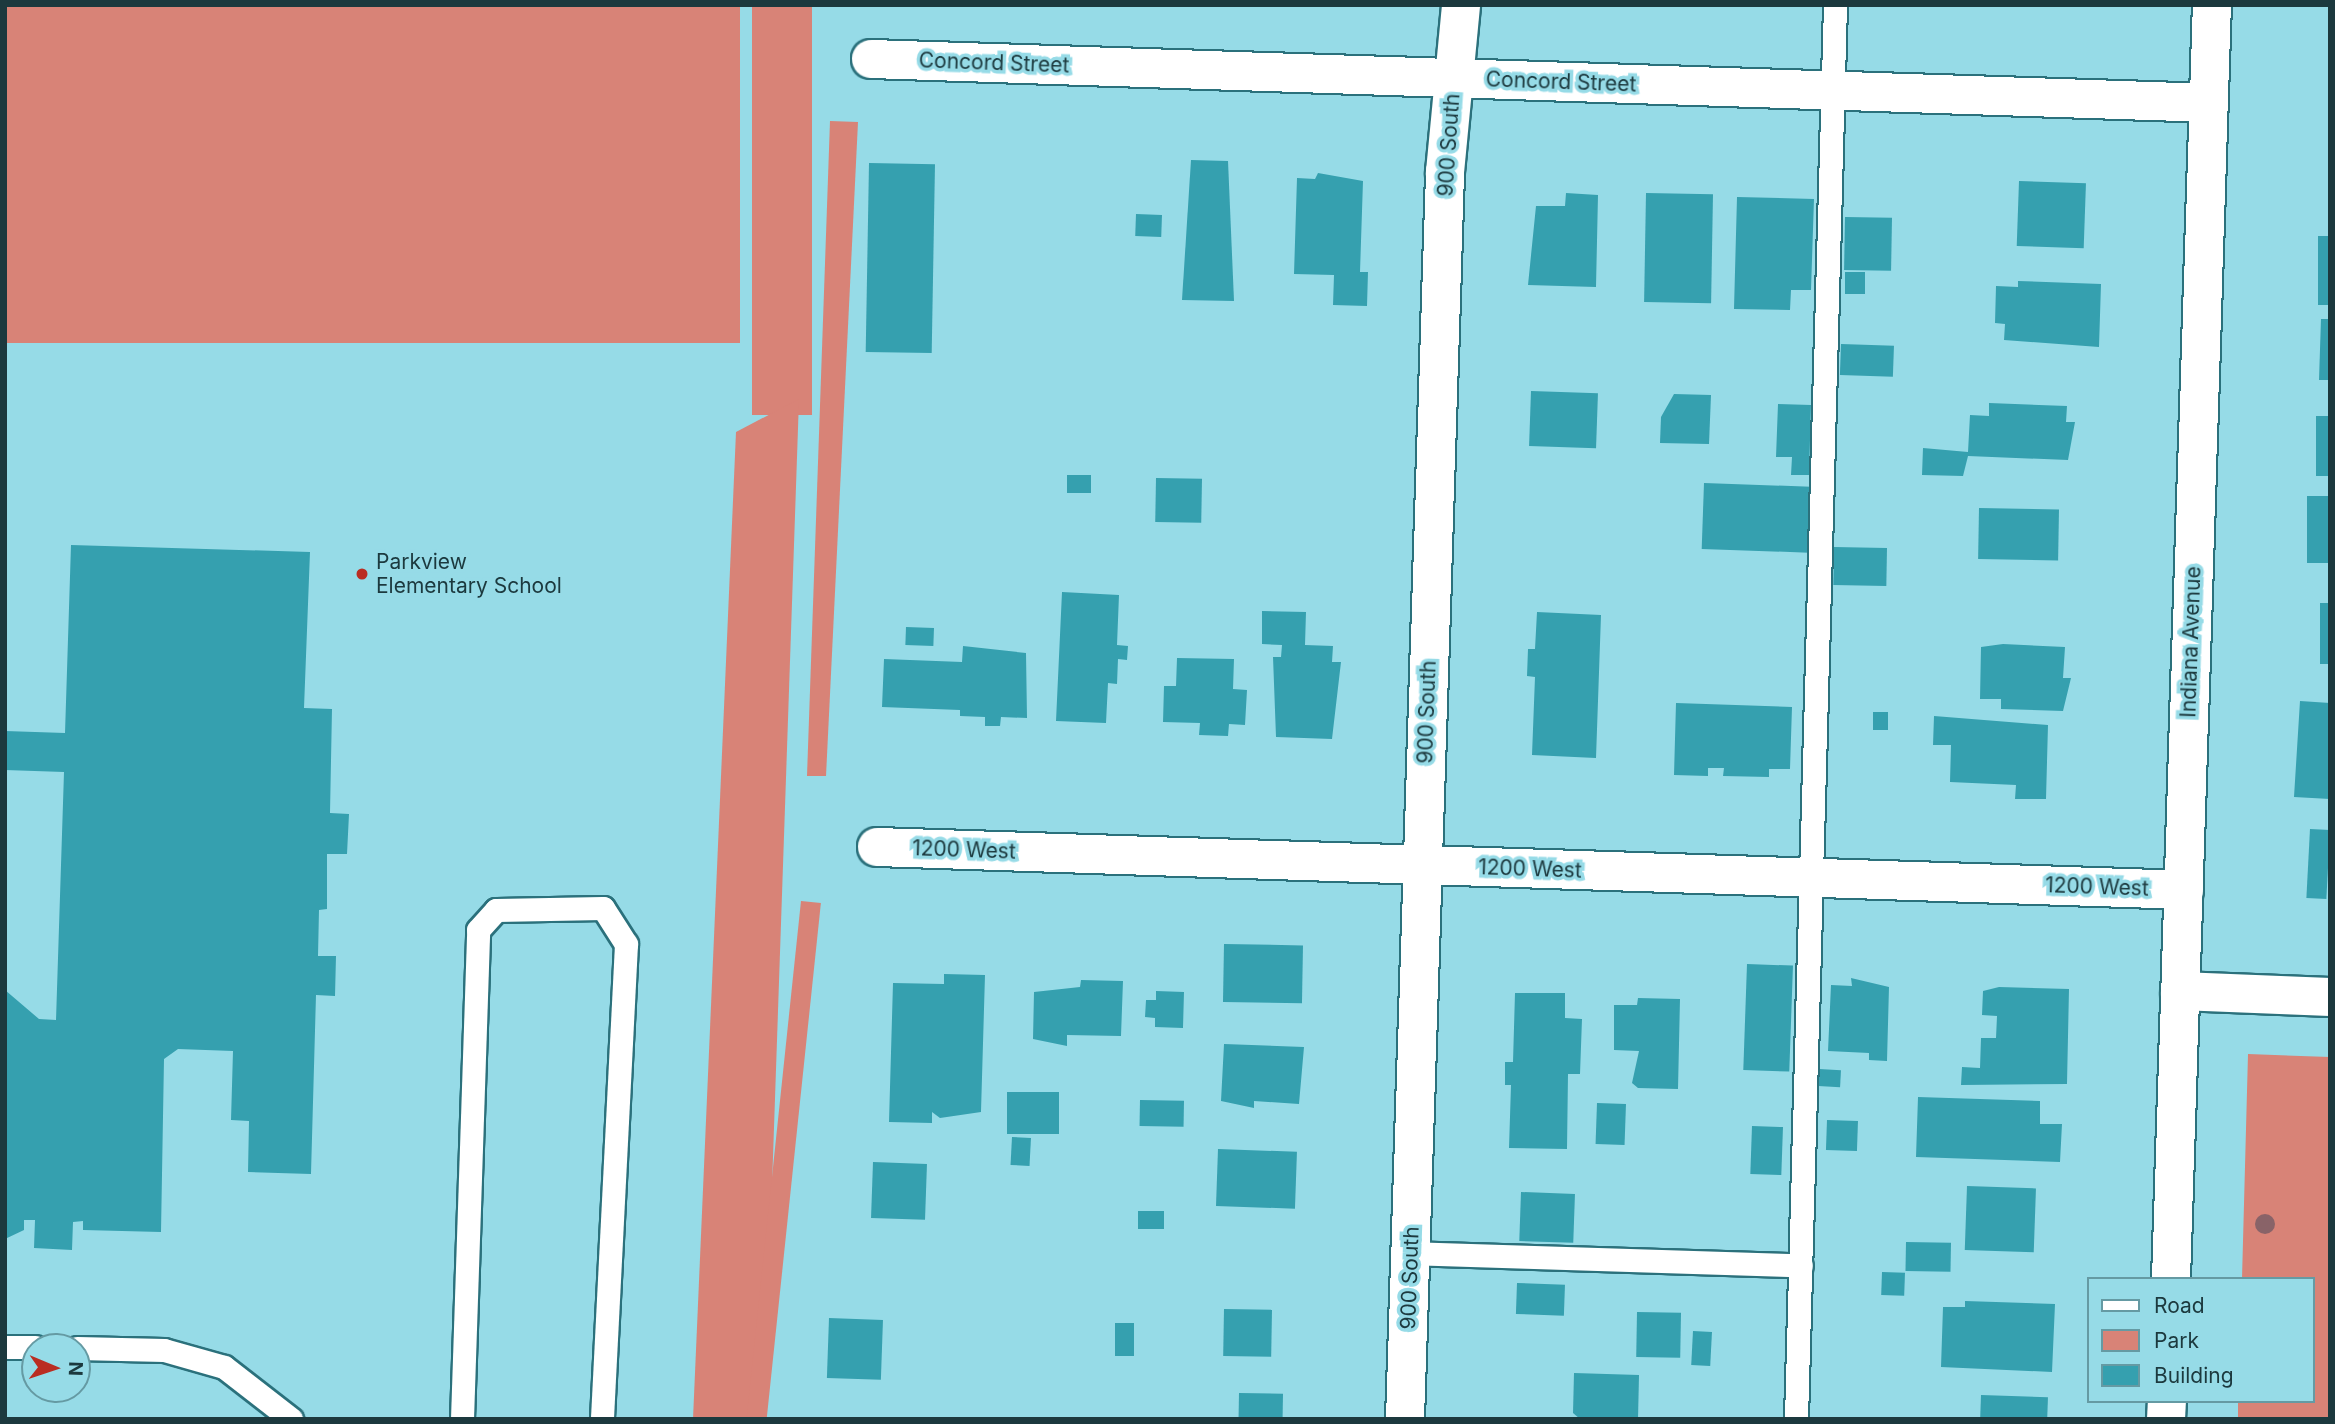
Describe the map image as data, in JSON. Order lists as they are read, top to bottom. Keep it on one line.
{"streets":{"street":["Concord Street","900 South","Indiana Avenue","1200 West"]},"crossings":[["Concord Street","900 South"],["Concord Street","Indiana Avenue"],["900 South","1200 West"],["Indiana Avenue","1200 West"]],"places":["Parkview Elementary School"],"legend":["Road","Park","Building"],"north":"right"}
